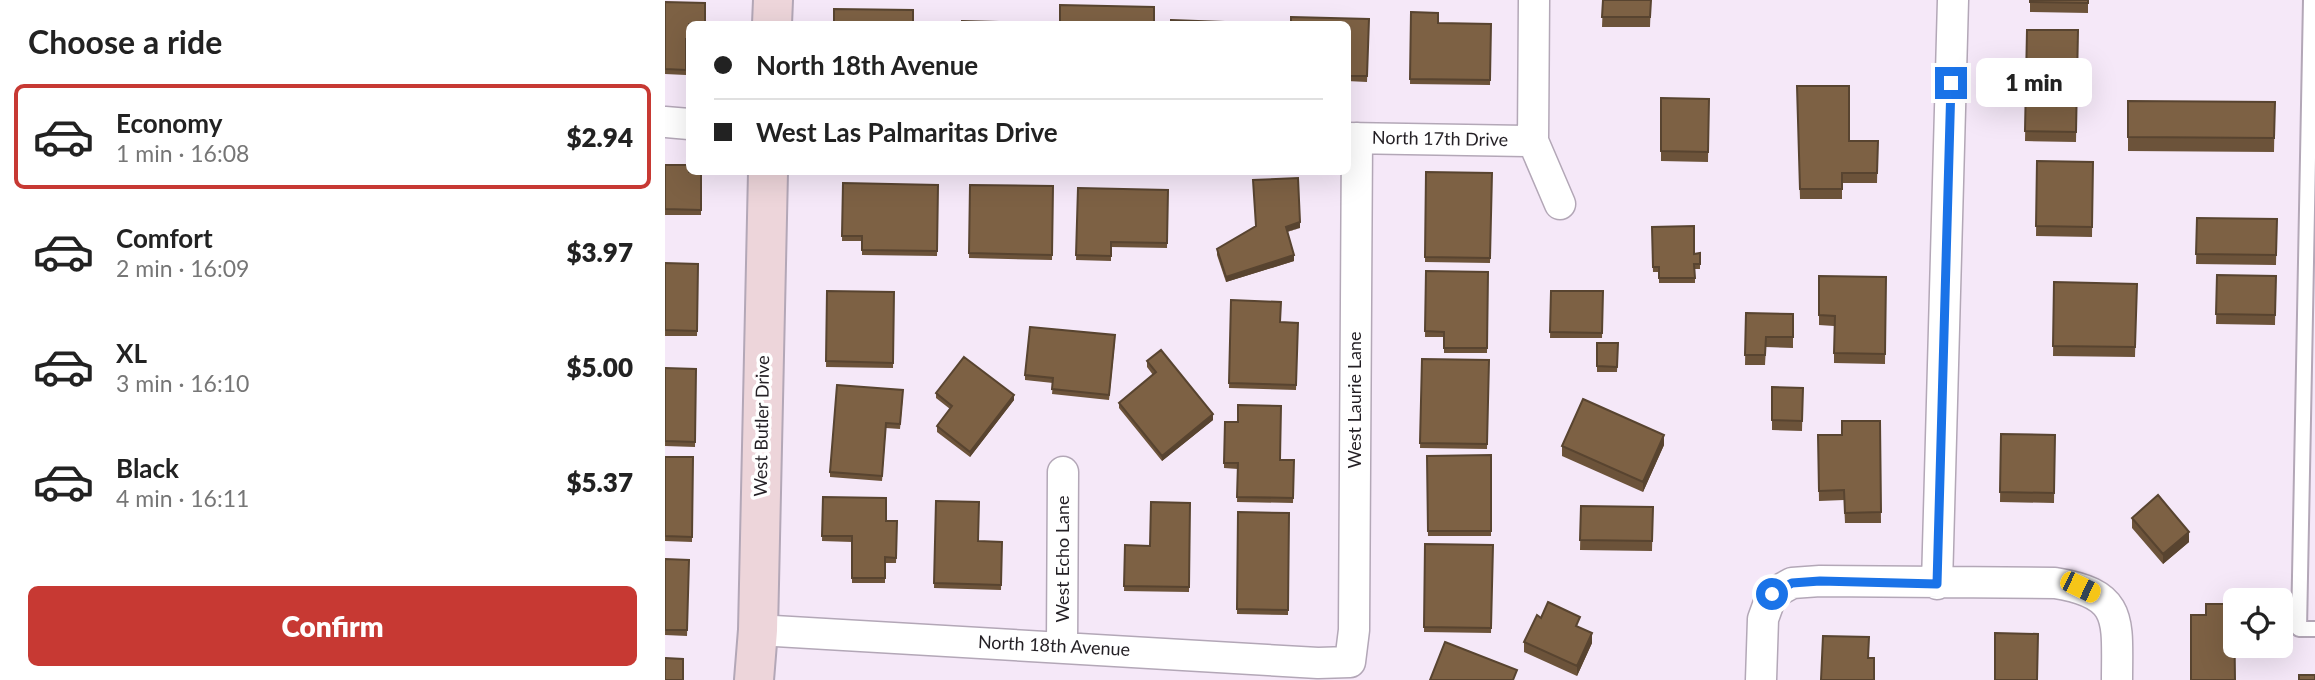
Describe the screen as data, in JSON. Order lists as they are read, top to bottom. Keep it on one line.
{"streets":{"street":["North 17th Drive","West Laurie Lane","West Butler Drive","West Echo Lane","North 18th Avenue"]},"crossings":[["North 17th Drive","West Laurie Lane"],["West Laurie Lane","North 18th Avenue"],["West Butler Drive","North 18th Avenue"],["West Echo Lane","North 18th Avenue"]],"page":{"heading":"Choose a ride","banner":["North 18th Avenue","West Las Palmaritas Drive"],"bubble":"1 min","list":[{"name":"Economy","note":"1 min · 16:08","value":"$2.94"},{"name":"Comfort","note":"2 min · 16:09","value":"$3.97"},{"name":"XL","note":"3 min · 16:10","value":"$5.00"},{"name":"Black","note":"4 min · 16:11","value":"$5.37"}],"buttons":"Confirm"}}
